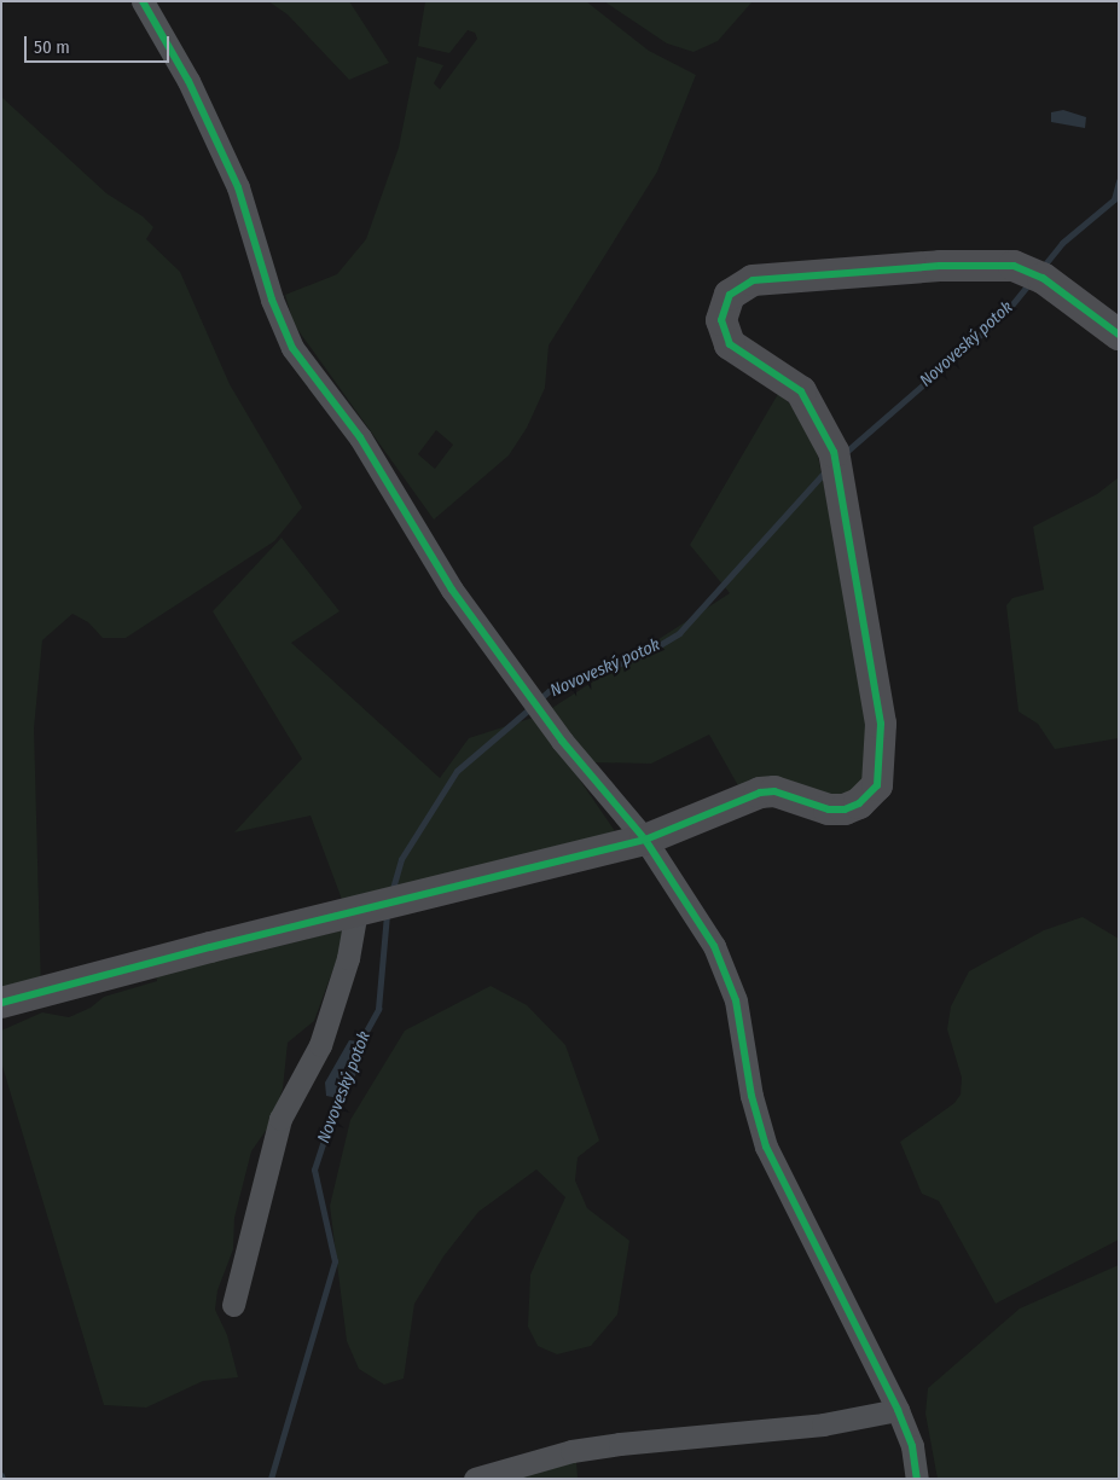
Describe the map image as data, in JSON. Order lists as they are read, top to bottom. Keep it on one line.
{"water":["Novoveský potok"],"scale_bar":"50 m"}
